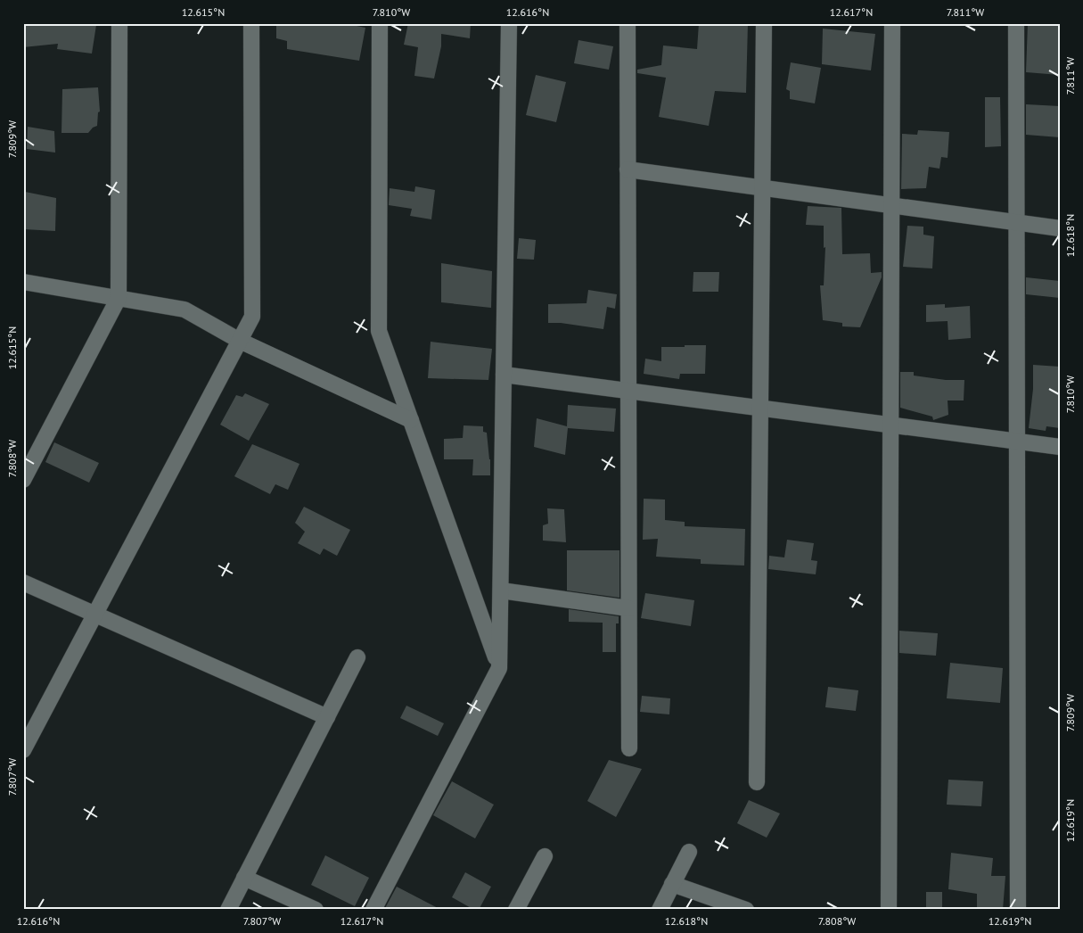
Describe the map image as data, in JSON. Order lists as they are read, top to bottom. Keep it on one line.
{"coordinates":["12.615°N","7.810°W","12.616°N","12.617°N","7.811°W","7.809°W","12.618°N","7.808°W","7.807°W","12.619°N"]}
